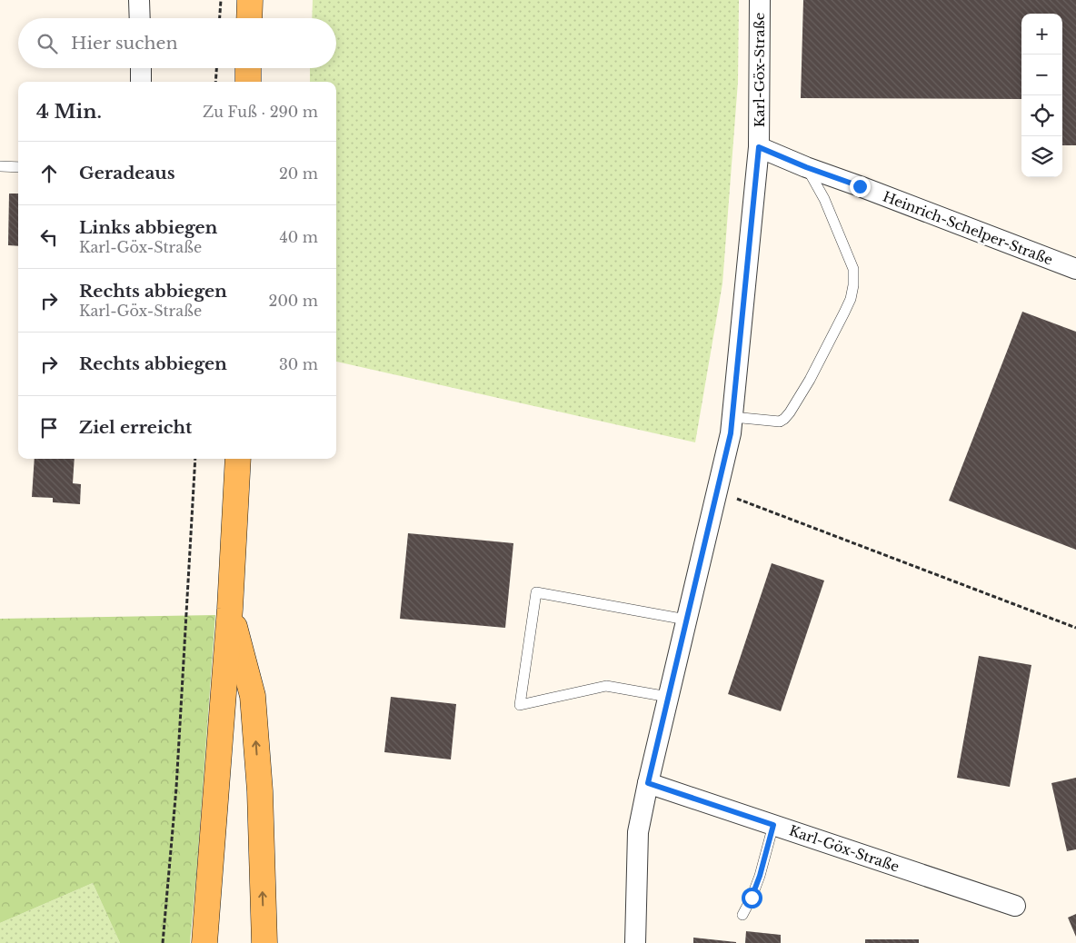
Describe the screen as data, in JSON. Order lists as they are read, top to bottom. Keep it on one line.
{"streets":{"street":["Karl-Göx-Straße","Heinrich-Schelper-Straße"]},"crossings":[["Karl-Göx-Straße","Heinrich-Schelper-Straße"]],"page":{"map_buttons":["+","−"],"search":"Hier suchen","heading":["4 Min.","Zu Fuß · 290 m"],"list":[["Geradeaus","20 m"],["Links abbiegen","Karl-Göx-Straße","40 m"],["Rechts abbiegen","Karl-Göx-Straße","200 m"],["Rechts abbiegen","30 m"],"Ziel erreicht"]}}
